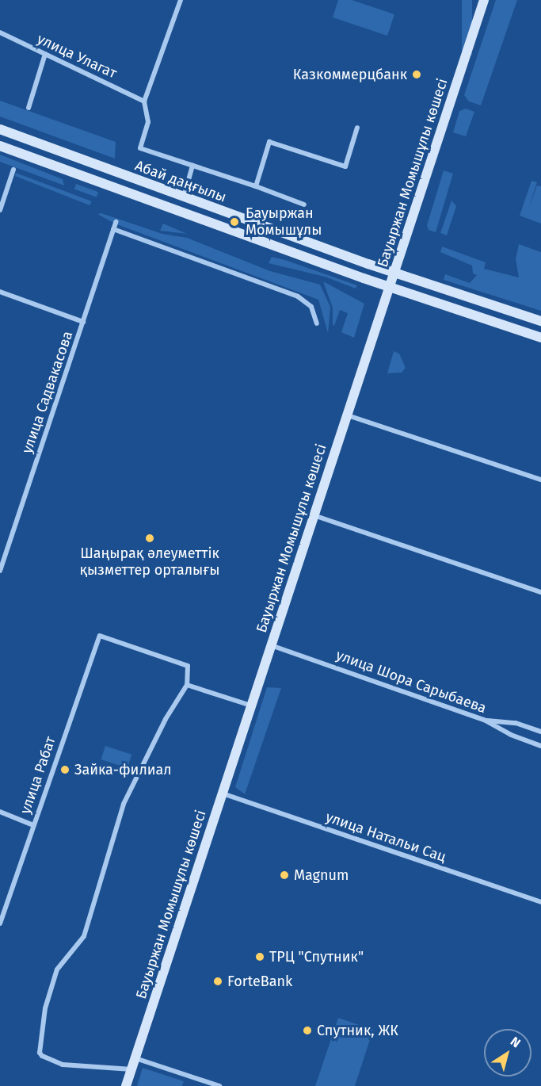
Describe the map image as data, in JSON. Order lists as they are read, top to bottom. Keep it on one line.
{"streets":{"main road":["Бауыржан Момышұлы көшесі","Абай даңғылы"],"street":["улица Улагат","улица Садвакасова","улица Шора Сарыбаева","улица Рабат","улица Натальи Сац"]},"crossings":[["Бауыржан Момышұлы көшесі","Абай даңғылы"],["Бауыржан Момышұлы көшесі","улица Шора Сарыбаева"],["Бауыржан Момышұлы көшесі","улица Натальи Сац"]],"places":["Казкоммерцбанк","Бауыржан Момышұлы","Шаңырақ әлеуметтік қызметтер орталығы","Зайка-филиал","Magnum","ТРЦ \"Спутник\"","ForteBank","Спутник, ЖК"],"north":"top right"}
